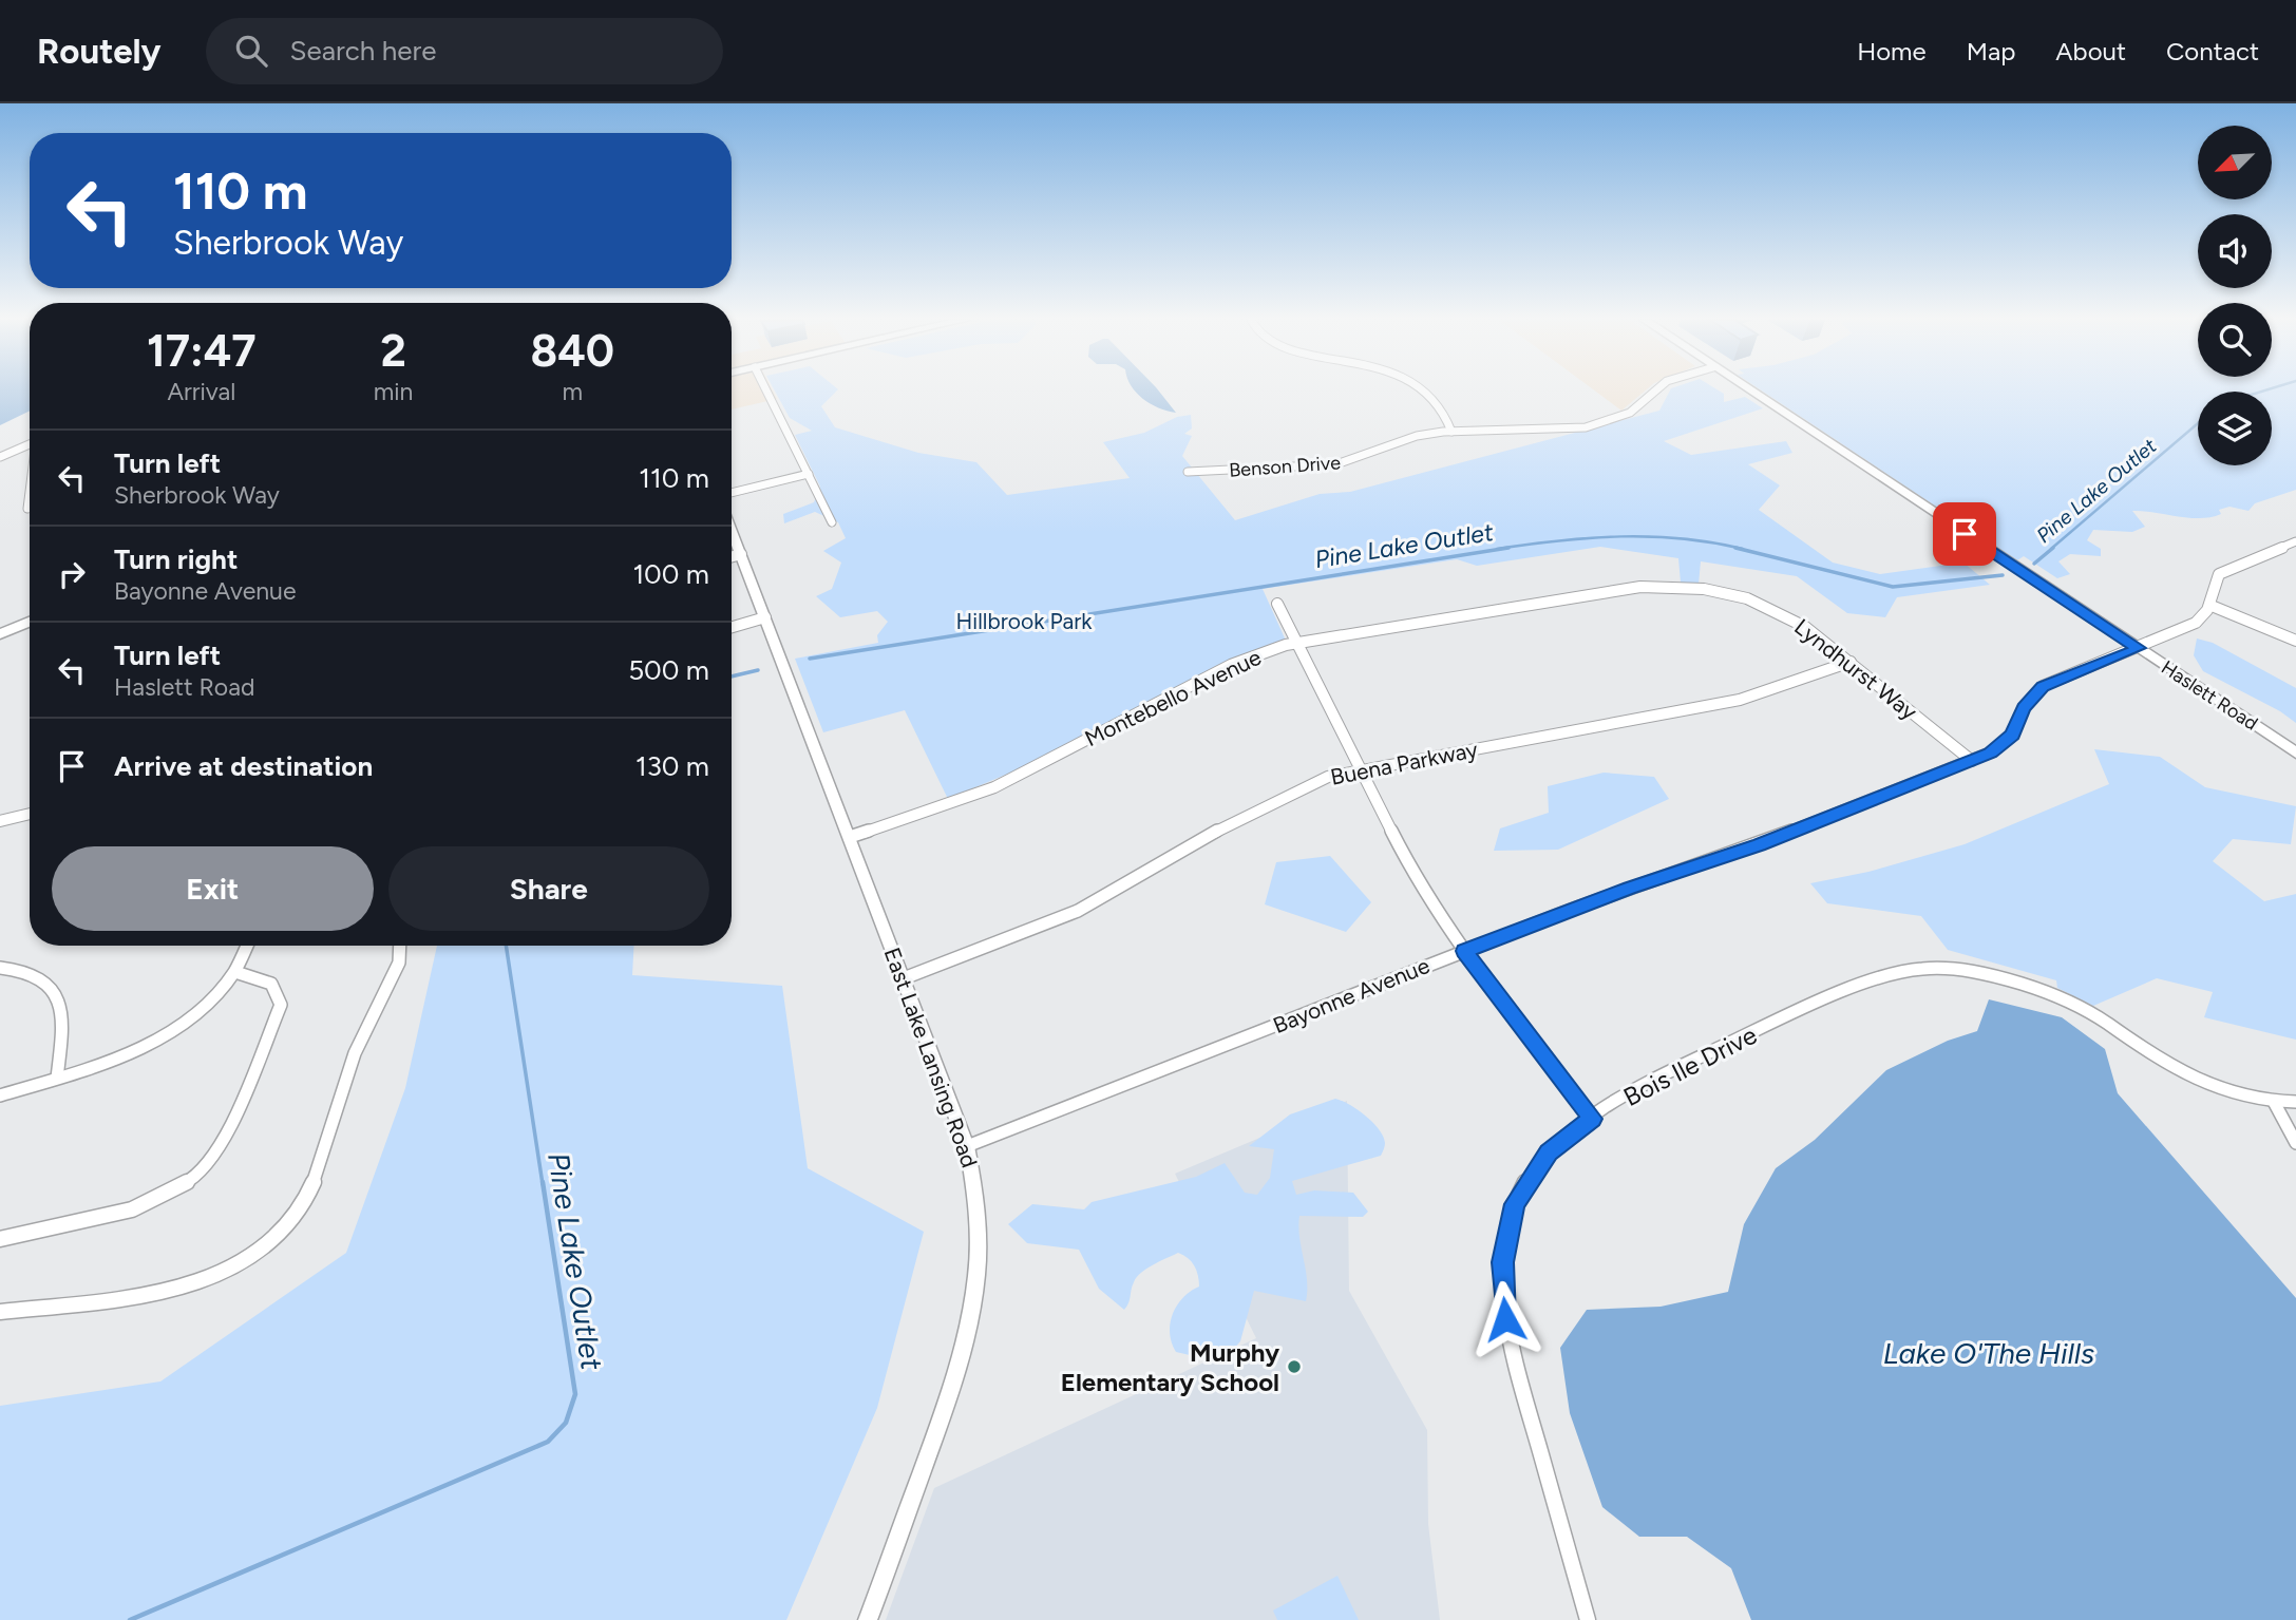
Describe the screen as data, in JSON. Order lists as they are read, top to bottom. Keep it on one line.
{"streets":{"main road":["Haslett Road"],"street":["Benson Drive","Lyndhurst Way","Montebello Avenue","Buena Parkway","Bayonne Avenue","East Lake Lansing Road","Bois Ile Drive"]},"crossings":[["Lyndhurst Way","Montebello Avenue"],["Lyndhurst Way","Buena Parkway"],["Lyndhurst Way","Bayonne Avenue"],["Haslett Road","Bayonne Avenue"],["Montebello Avenue","East Lake Lansing Road"],["Buena Parkway","East Lake Lansing Road"],["Bayonne Avenue","East Lake Lansing Road"]],"water":["Pine Lake Outlet","Lake O'The Hills"],"parks":["Hillbrook Park"],"places":["Murphy Elementary School"],"north":"bottom left","page":{"header":"Routely","search":"Search here","nav":["Home","Map","About","Contact"],"turn":["110 m","Sherbrook Way"],"eta":["17:47","Arrival","2","min","840","m"],"list":[{"name":"Turn left","note":"Sherbrook Way","value":"110 m"},{"name":"Turn right","note":"Bayonne Avenue","value":"100 m"},{"name":"Turn left","note":"Haslett Road","value":"500 m"},{"name":"Arrive at destination","value":"130 m"}],"buttons":["Exit","Share"]}}
